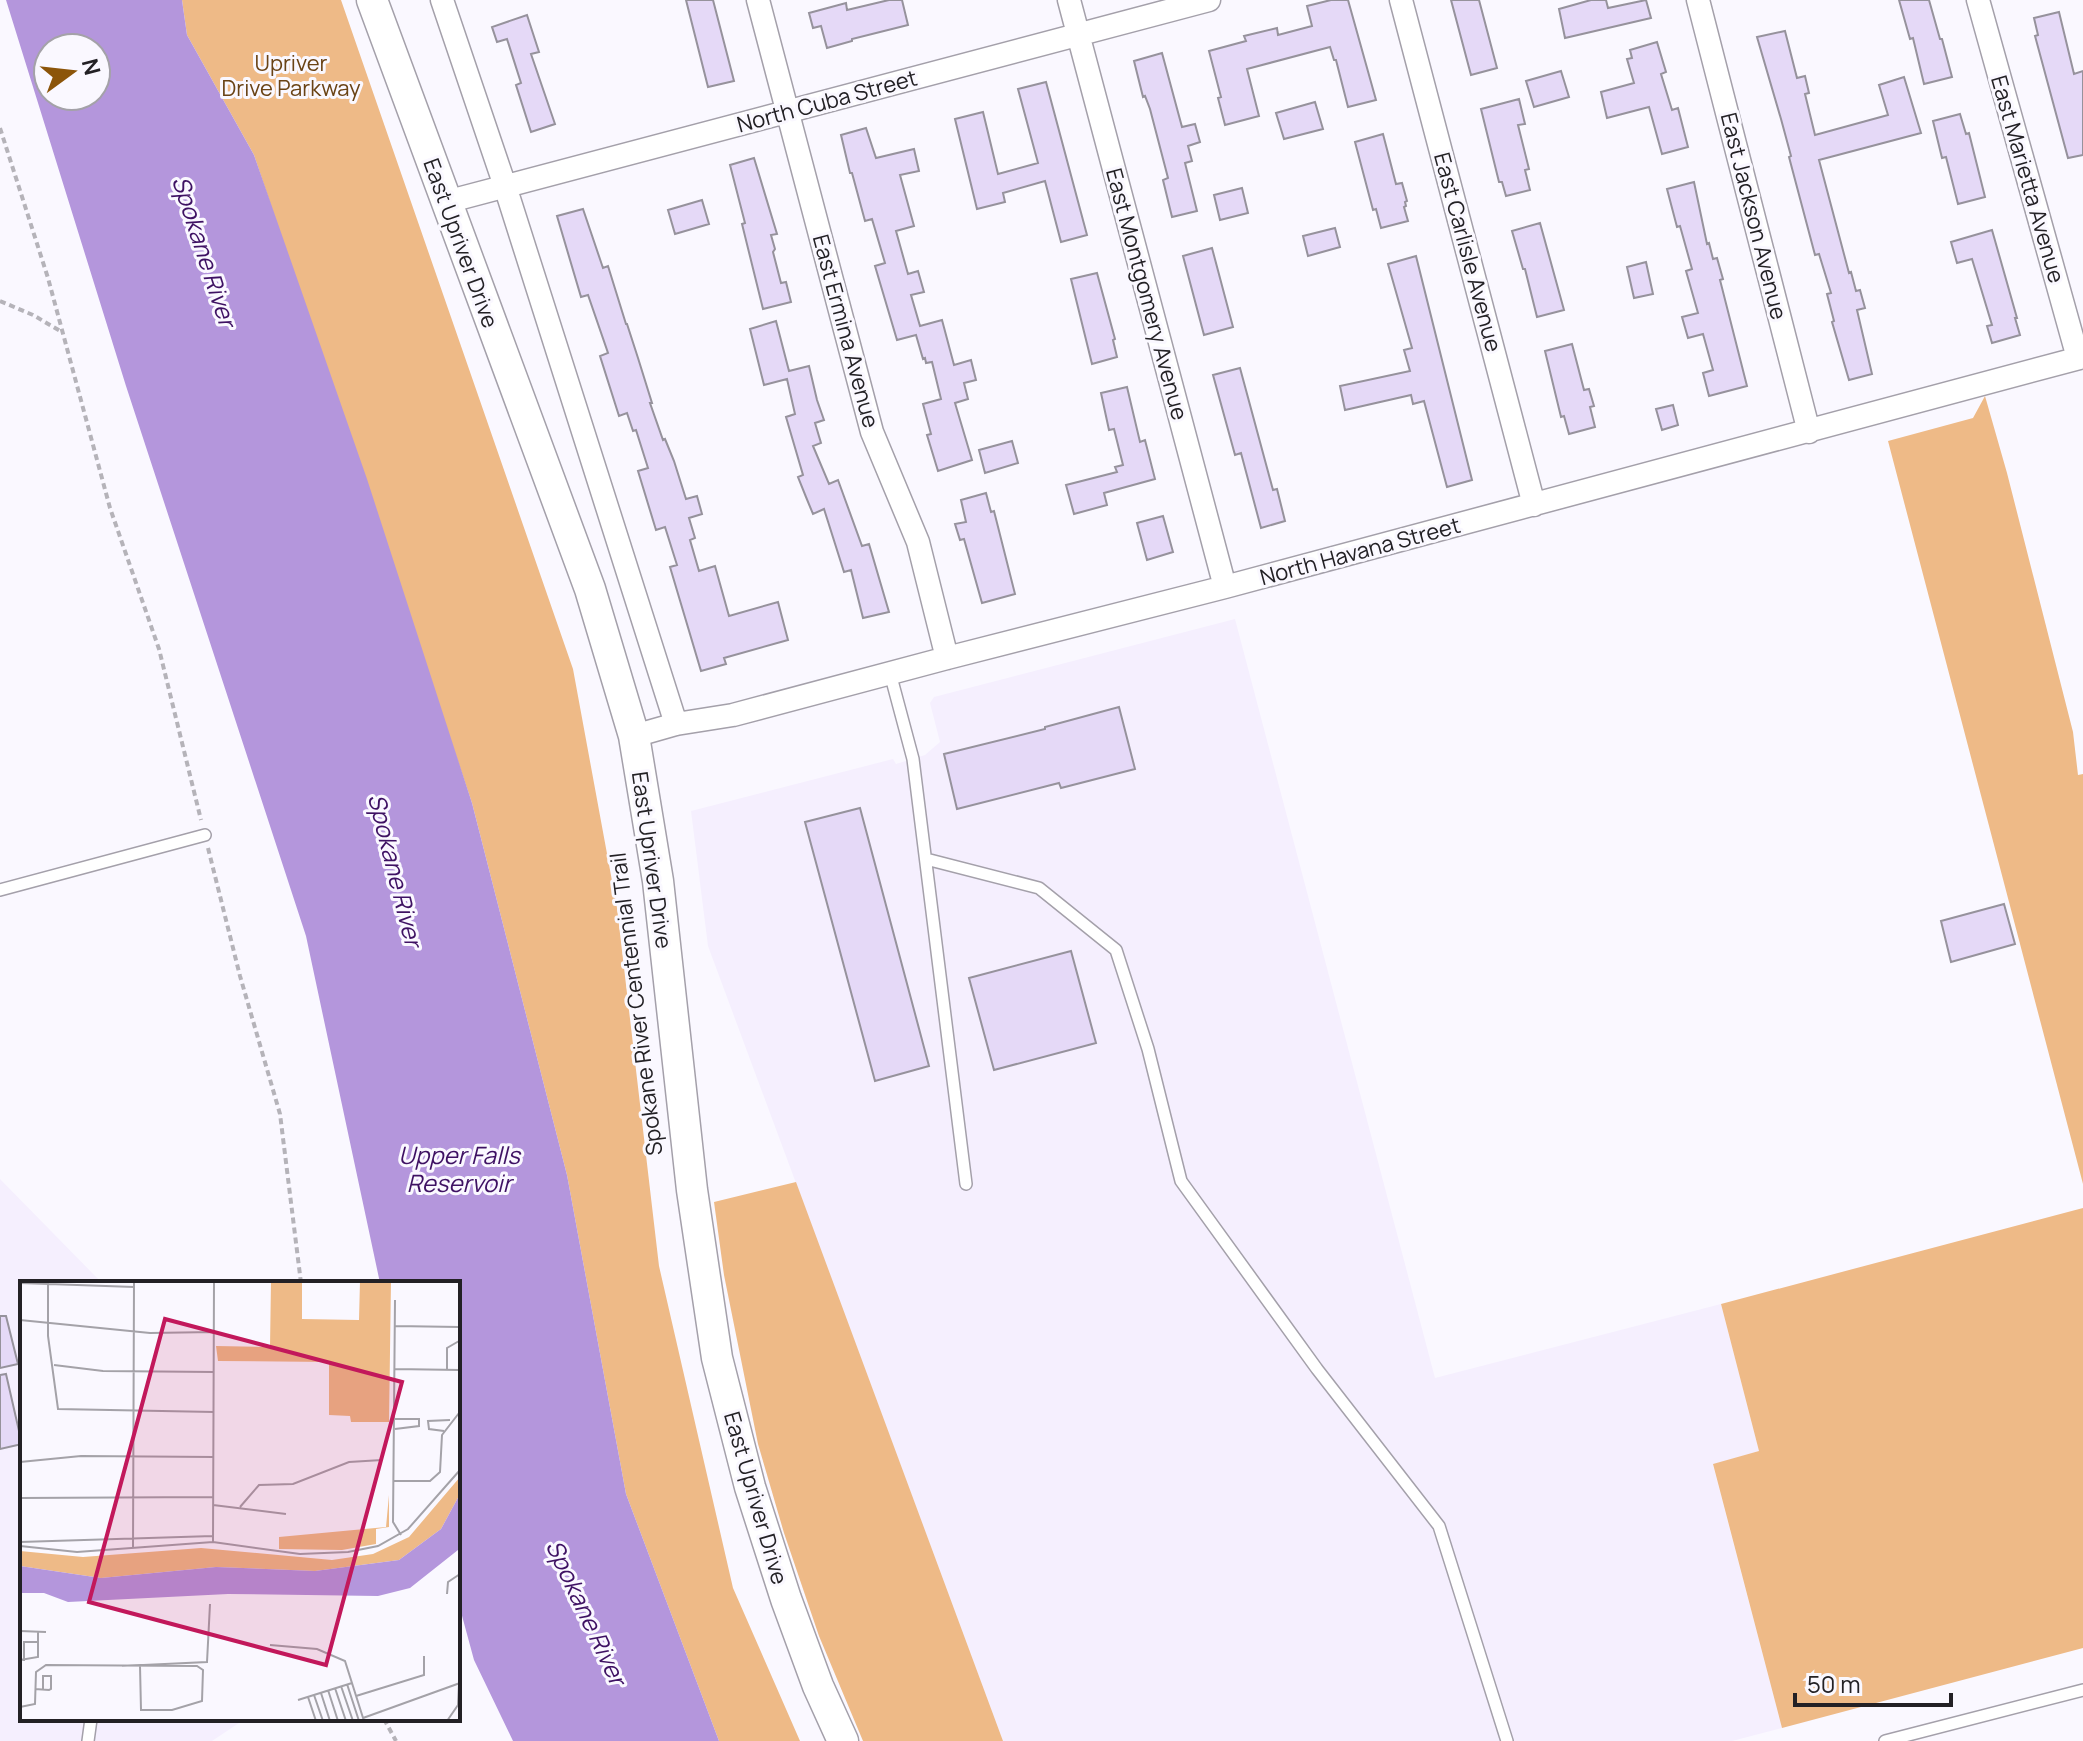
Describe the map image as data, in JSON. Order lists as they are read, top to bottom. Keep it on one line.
{"streets":{"street":["North Cuba Street","East Marietta Avenue","East Jackson Avenue","East Upriver Drive","East Carlisle Avenue","East Montgomery Avenue","East Ermina Avenue","North Havana Street"]},"crossings":[["North Cuba Street","East Upriver Drive"],["North Cuba Street","East Montgomery Avenue"],["North Cuba Street","East Ermina Avenue"],["East Marietta Avenue","North Havana Street"],["East Jackson Avenue","North Havana Street"],["East Upriver Drive","North Havana Street"],["East Carlisle Avenue","North Havana Street"],["East Montgomery Avenue","North Havana Street"],["East Ermina Avenue","North Havana Street"]],"water":["Spokane River","Upper Falls Reservoir"],"parks":["Upriver Drive Parkway"],"scale_bar":"50 m","north":"right"}
